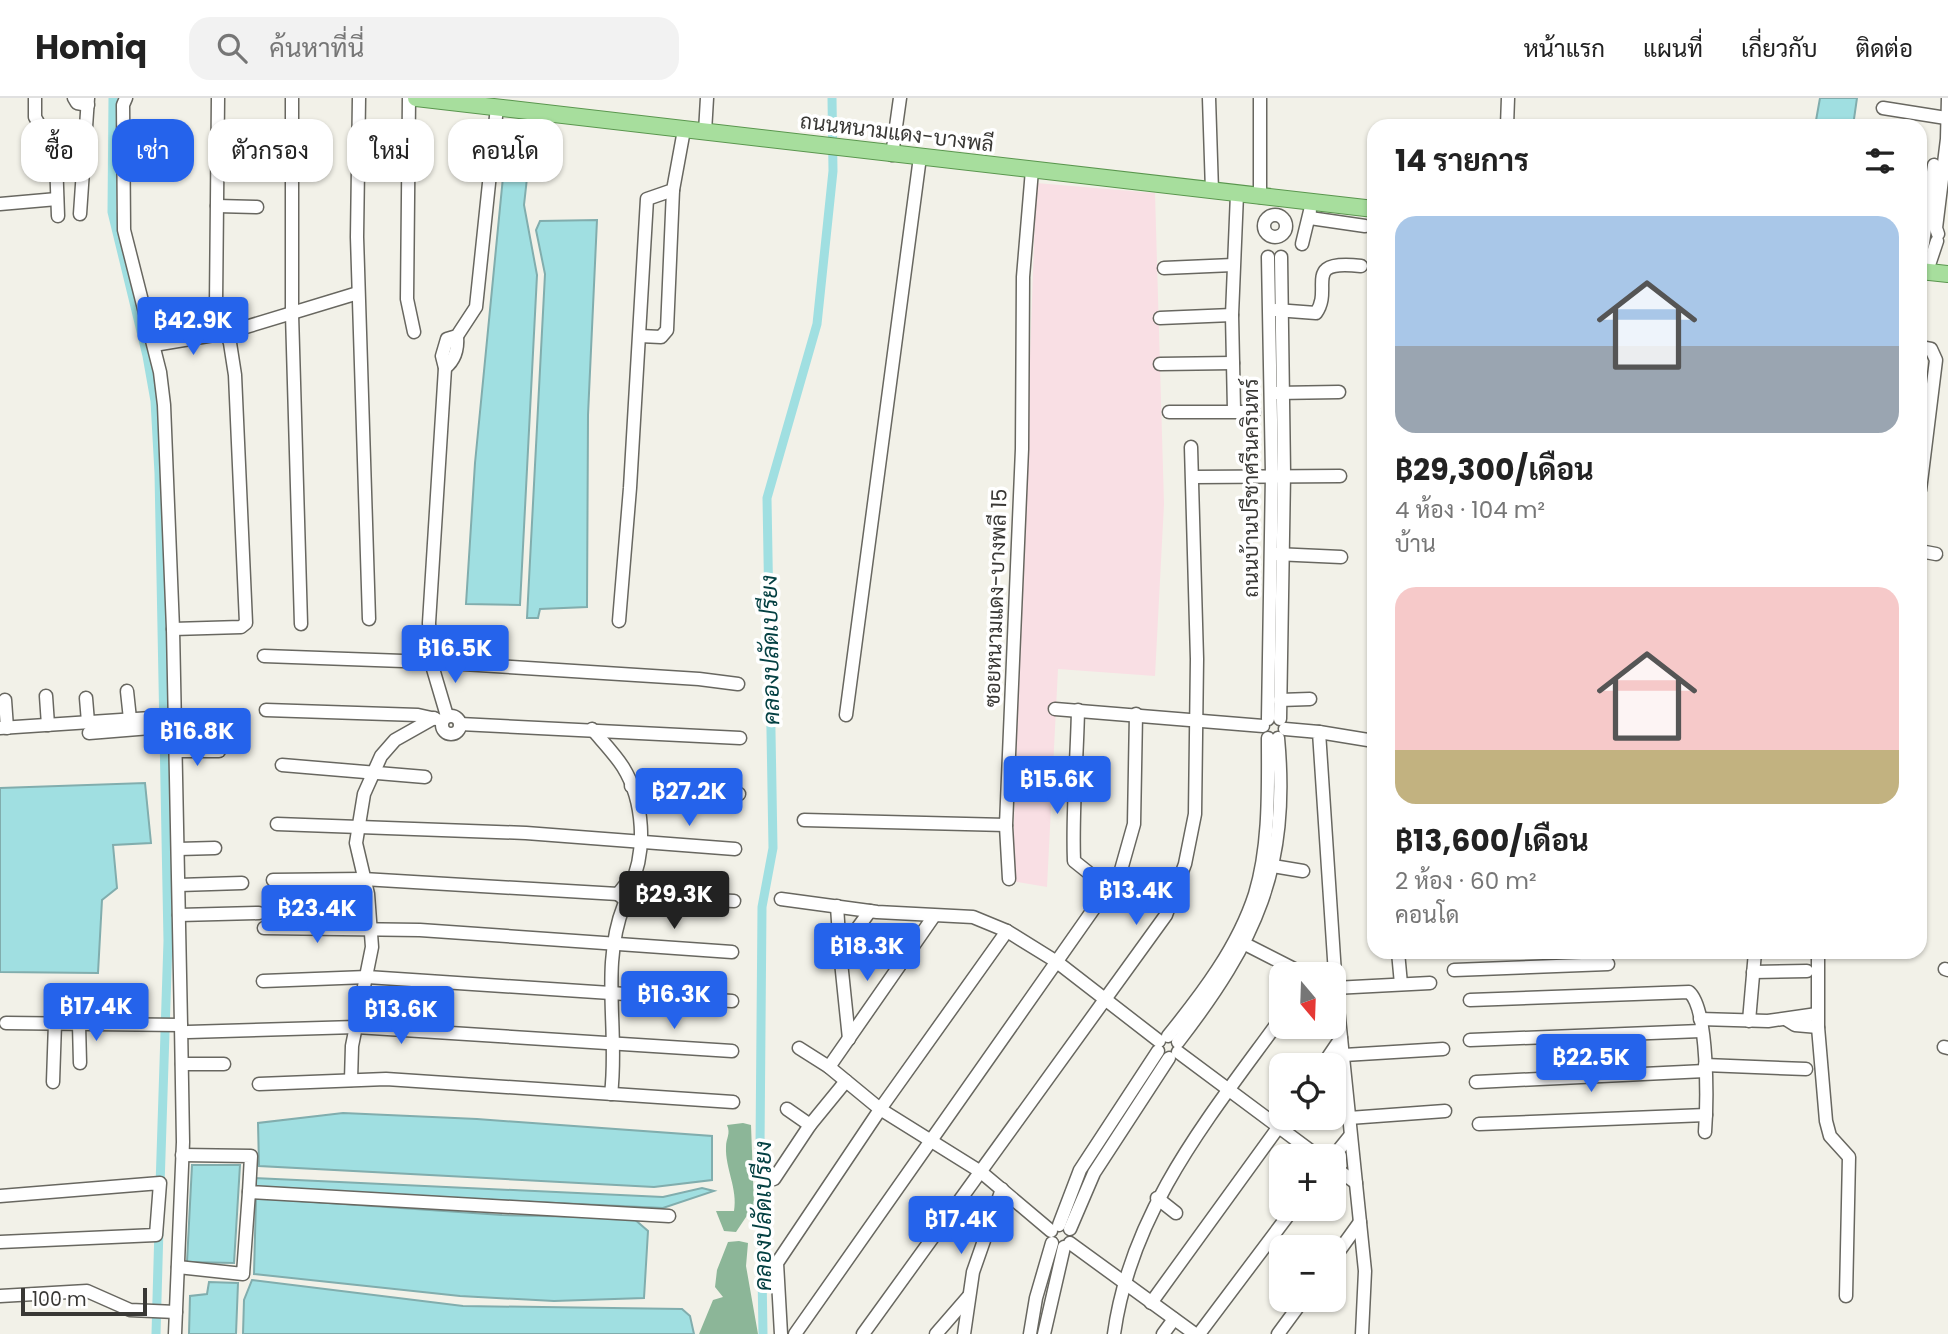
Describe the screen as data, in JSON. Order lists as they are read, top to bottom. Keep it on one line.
{"streets":{"main road":["ถนนหนามแดง-บางพลี"],"street":["ถนนบ้านปรีชาศรีนครินทร์","ซอยหนามแดง-บางพลี 15"]},"crossings":[["ถนนหนามแดง-บางพลี","ซอยหนามแดง-บางพลี 15"]],"water":["คลองปลัดเปรียง"],"scale_bar":"100 m","north":"bottom","page":{"header":"Homiq","search":"ค้นหาที่นี่","nav":["หน้าแรก","แผนที่","เกี่ยวกับ","ติดต่อ"],"chip":["ซื้อ","เช่า","ตัวกรอง","ใหม่","คอนโด"],"heading":"14 รายการ","list":[{"name":"฿29,300/เดือน","note":"4 ห้อง · 104 m² · บ้าน"},{"name":"฿13,600/เดือน","note":"2 ห้อง · 60 m² · คอนโด"}],"price":["฿42.9K","฿16.5K","฿16.8K","฿15.6K","฿27.2K","฿13.4K","฿29.3K","฿23.4K","฿18.3K","฿16.3K","฿17.4K","฿13.6K","฿22.5K","฿17.4K"],"map_buttons":["+","−"],"scale":"100 m"}}
